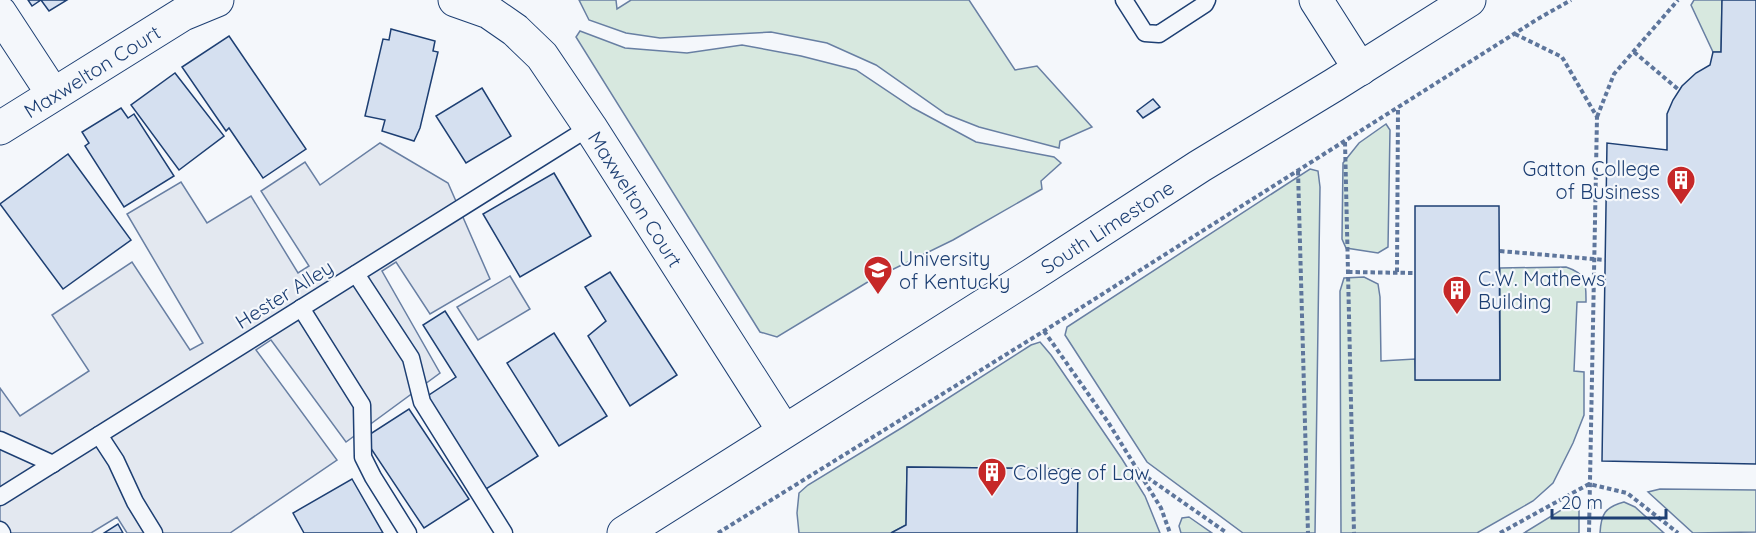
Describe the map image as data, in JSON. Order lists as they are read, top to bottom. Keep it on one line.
{"streets":{"main road":["Maxwelton Court","South Limestone"],"lane":["Hester Alley"]},"crossings":[["Maxwelton Court","South Limestone"],["Maxwelton Court","Hester Alley"]],"places":{"building":["Gatton College of Business","C.W. Mathews Building","College of Law"],"school or university":["University of Kentucky"]},"scale_bar":"20 m"}
